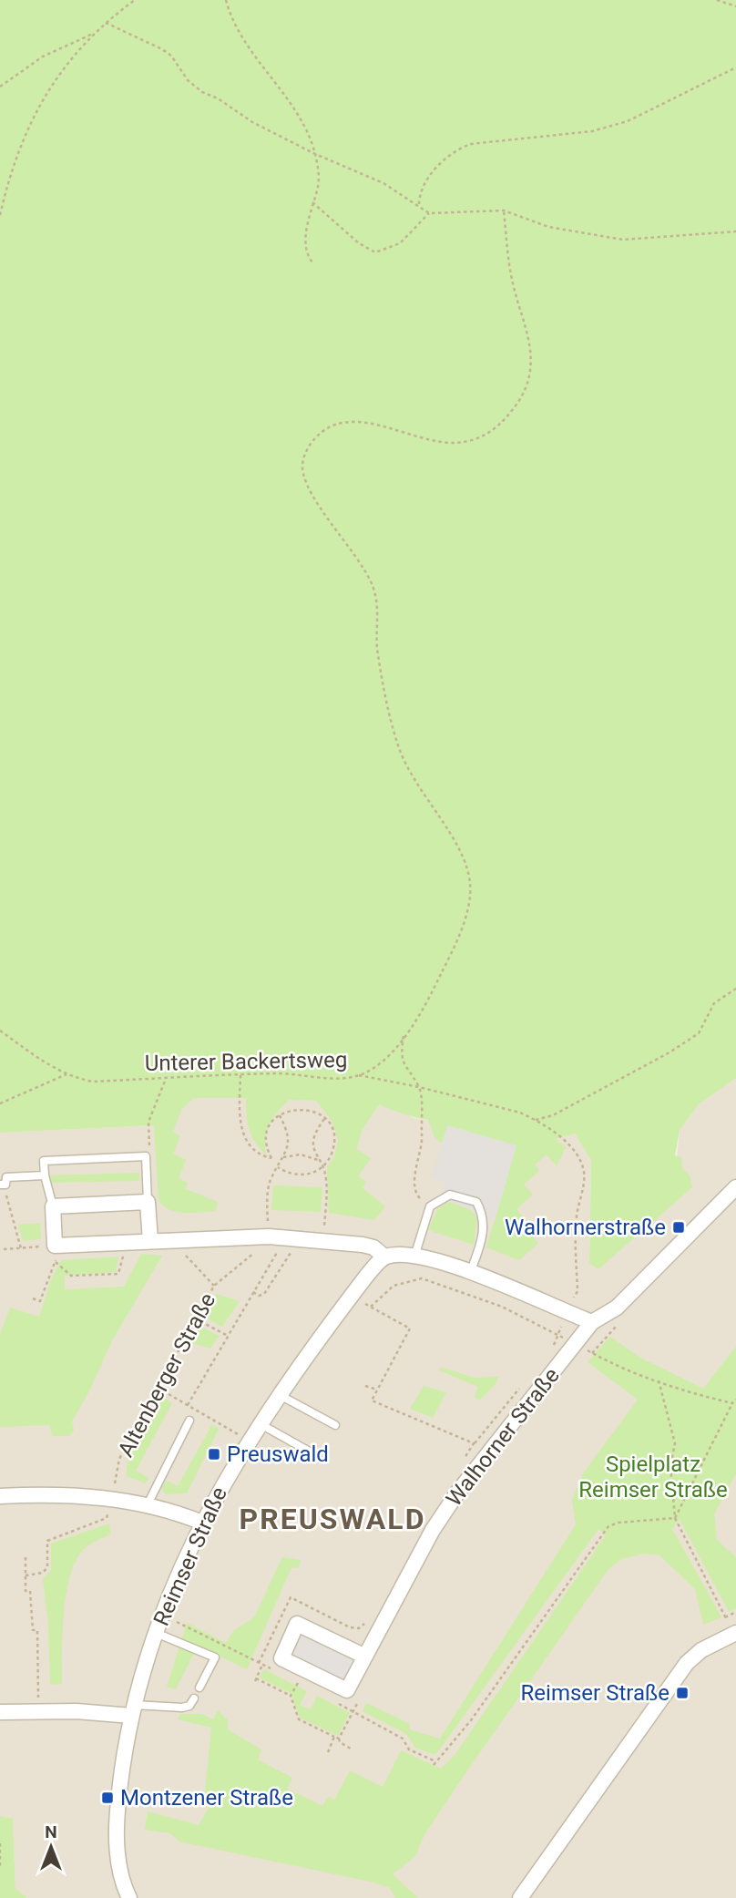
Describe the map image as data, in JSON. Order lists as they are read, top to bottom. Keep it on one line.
{"streets":{"street":["Walhorner Straße","Reimser Straße"],"path":["Unterer Backertsweg","Altenberger Straße"]},"districts":["PREUSWALD"],"parks":["Spielplatz Reimser Straße"],"places":{"transit":["Walhornerstraße","Preuswald","Reimser Straße","Montzener Straße"]},"north":"top"}
